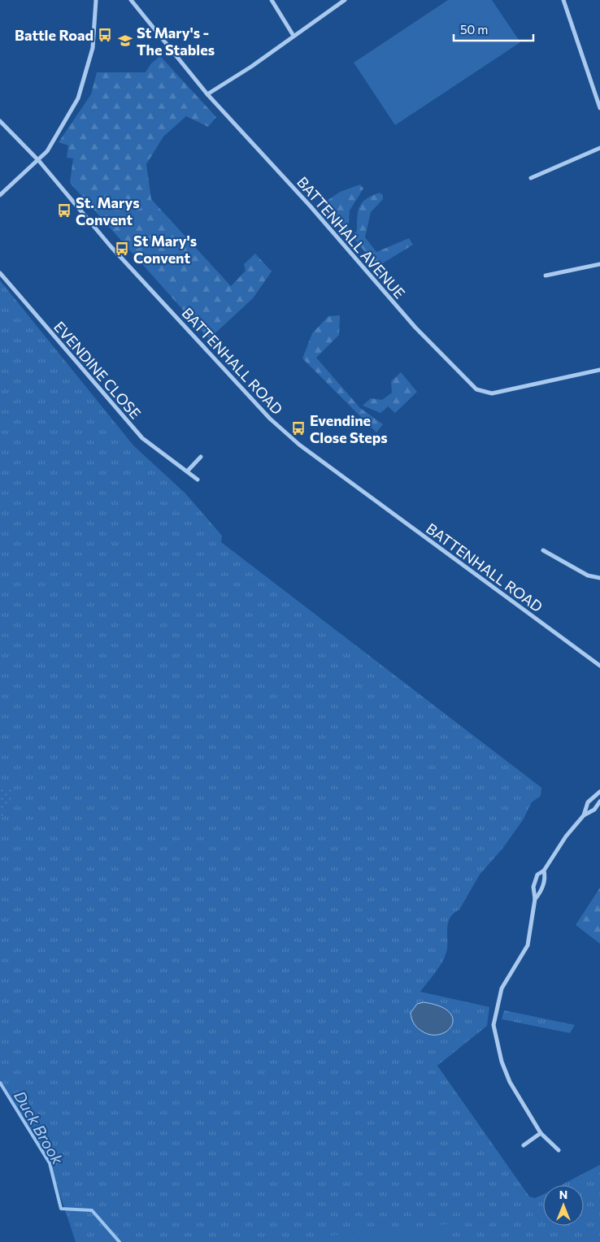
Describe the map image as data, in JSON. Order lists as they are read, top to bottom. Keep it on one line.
{"streets":{"street":["BATTENHALL AVENUE","BATTENHALL ROAD","EVENDINE CLOSE"]},"water":["Duck Brook"],"places":{"bus stop":["Battle Road","St. Marys Convent","St Mary's Convent","Evendine Close Steps"],"school or university":["St Mary's - The Stables"]},"scale_bar":"50 m","north":"top"}
